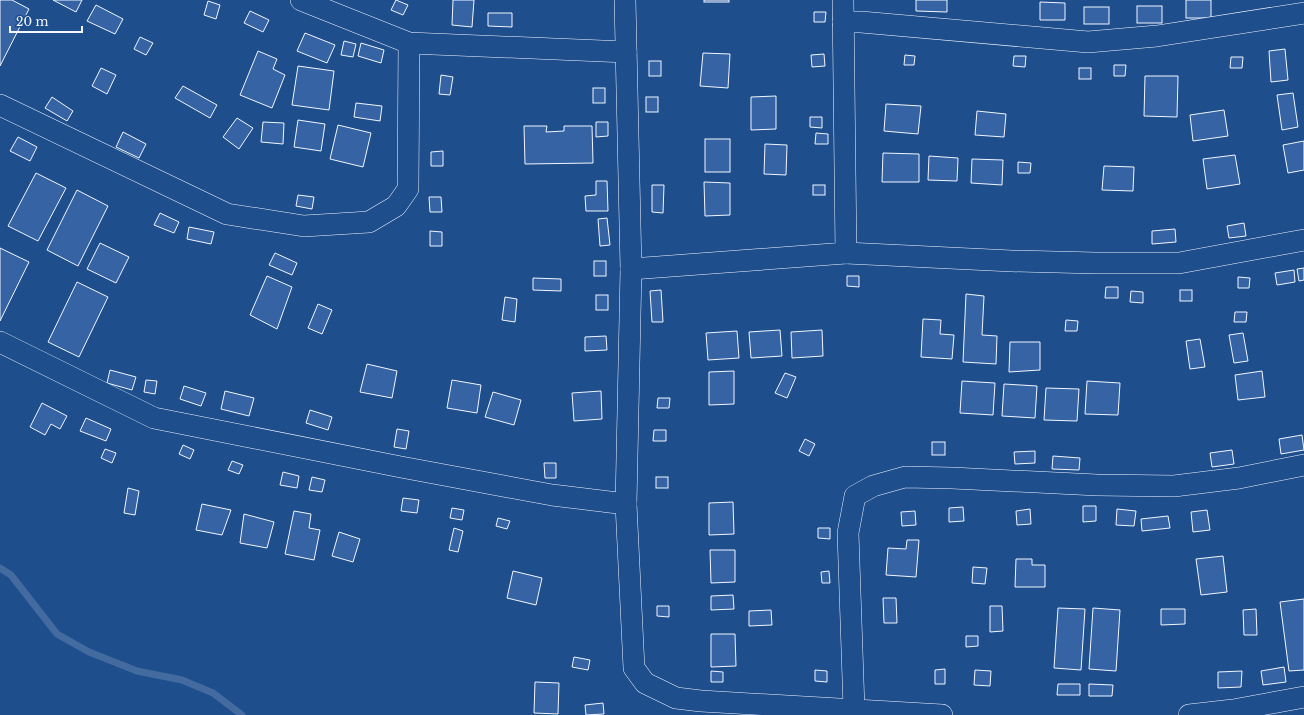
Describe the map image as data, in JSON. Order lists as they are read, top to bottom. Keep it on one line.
{"scale_bar":"20 m"}
